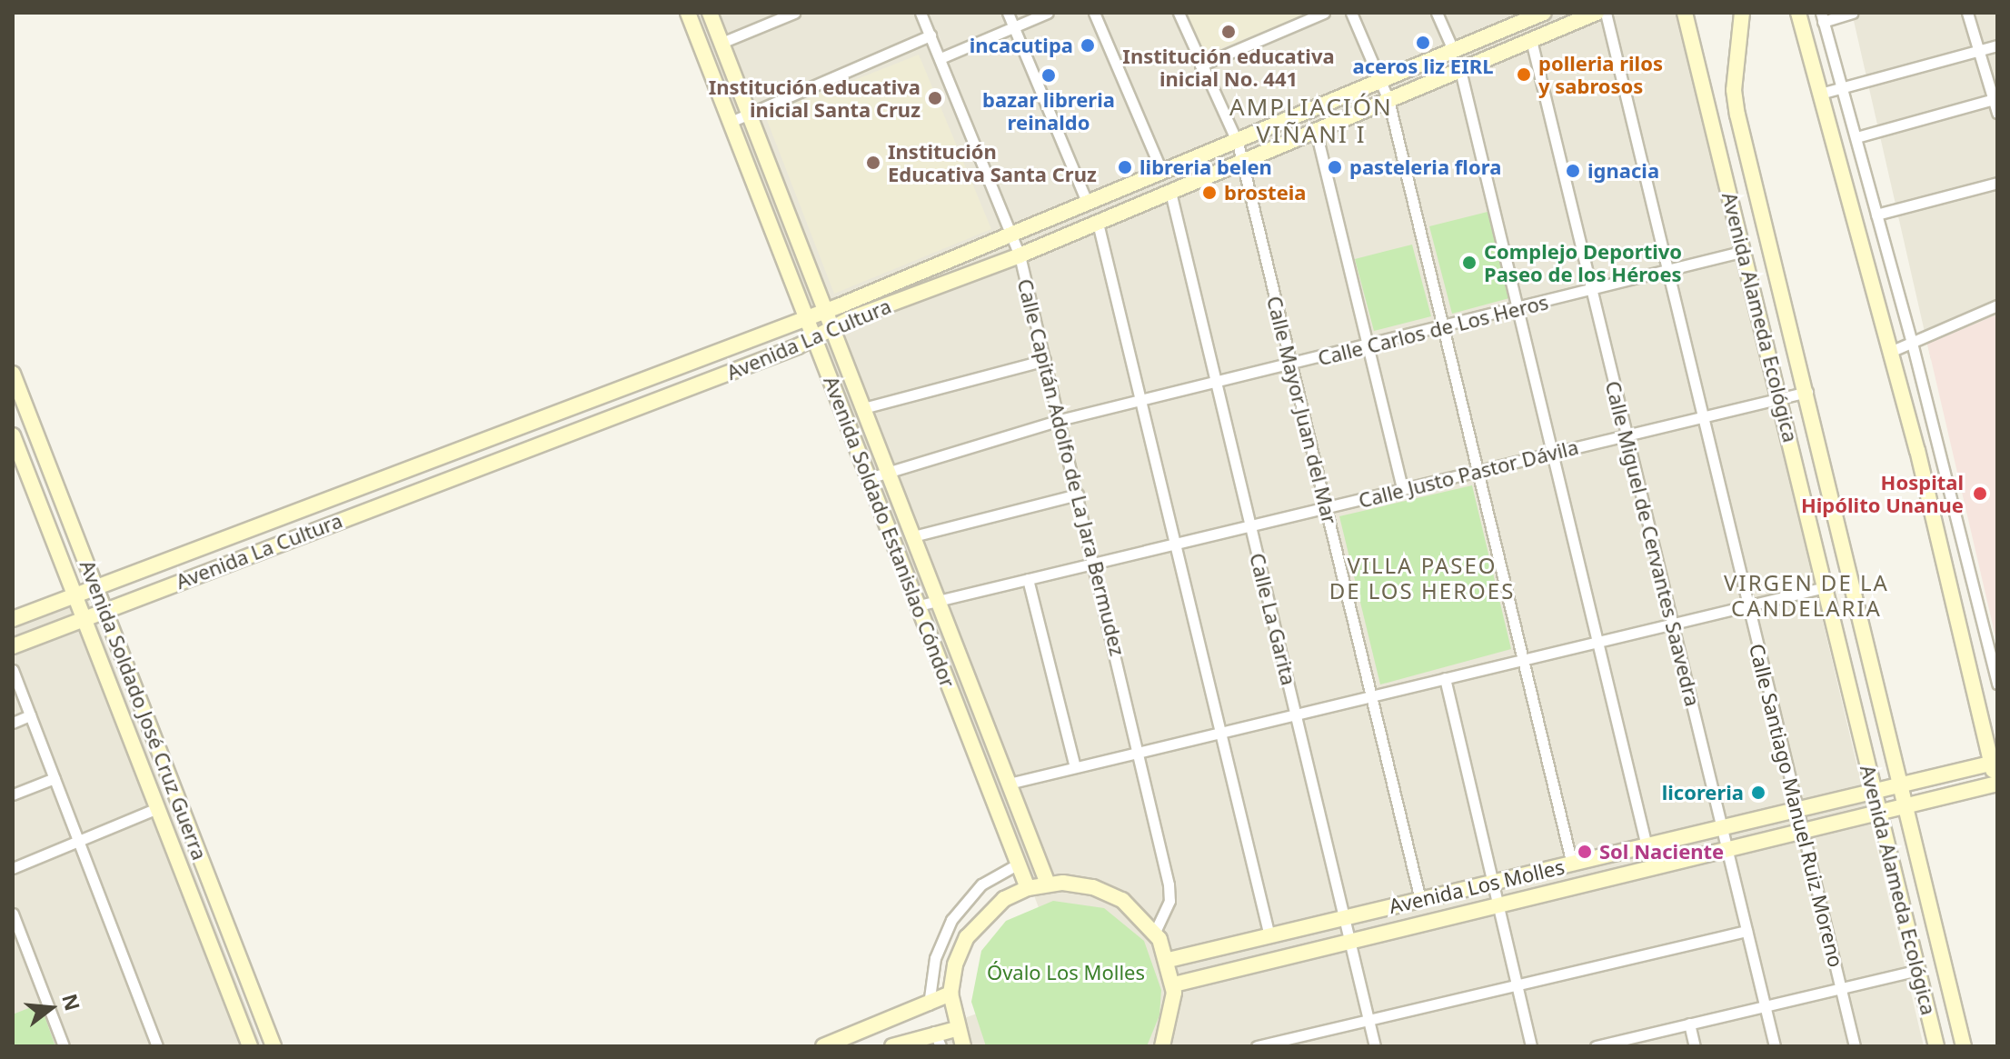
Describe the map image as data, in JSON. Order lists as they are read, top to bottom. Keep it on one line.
{"streets":{"street":["Avenida Alameda Ecológica","Calle Carlos de Los Heros","Avenida La Cultura","Calle Mayor Juan del Mar","Calle Capitán Adolfo de La Jara Bermudez","Calle Justo Pastor Dávila","Avenida Soldado Estanislao Cóndor","Calle Miguel de Cervantes Saavedra","Calle La Garita","Avenida Soldado José Cruz Guerra","Calle Santiago Manuel Ruiz Moreno","Avenida Los Molles"]},"crossings":[["Avenida Alameda Ecológica","Calle Carlos de Los Heros"],["Avenida Alameda Ecológica","Calle Justo Pastor Dávila"],["Avenida Alameda Ecológica","Avenida Los Molles"],["Calle Carlos de Los Heros","Calle Mayor Juan del Mar"],["Calle Carlos de Los Heros","Calle Capitán Adolfo de La Jara Bermudez"],["Calle Carlos de Los Heros","Avenida Soldado Estanislao Cóndor"],["Calle Carlos de Los Heros","Calle Miguel de Cervantes Saavedra"],["Calle Carlos de Los Heros","Calle La Garita"],["Calle Carlos de Los Heros","Calle Santiago Manuel Ruiz Moreno"],["Avenida La Cultura","Calle Mayor Juan del Mar"],["Avenida La Cultura","Calle Capitán Adolfo de La Jara Bermudez"],["Avenida La Cultura","Avenida Soldado Estanislao Cóndor"],["Avenida La Cultura","Calle Miguel de Cervantes Saavedra"],["Avenida La Cultura","Calle La Garita"],["Avenida La Cultura","Avenida Soldado José Cruz Guerra"],["Calle Mayor Juan del Mar","Calle Justo Pastor Dávila"],["Calle Mayor Juan del Mar","Avenida Los Molles"],["Calle Capitán Adolfo de La Jara Bermudez","Calle Justo Pastor Dávila"],["Calle Justo Pastor Dávila","Avenida Soldado Estanislao Cóndor"],["Calle Justo Pastor Dávila","Calle Miguel de Cervantes Saavedra"],["Calle Justo Pastor Dávila","Calle La Garita"],["Calle Justo Pastor Dávila","Calle Santiago Manuel Ruiz Moreno"],["Calle Miguel de Cervantes Saavedra","Avenida Los Molles"],["Calle La Garita","Avenida Los Molles"],["Calle Santiago Manuel Ruiz Moreno","Avenida Los Molles"]],"districts":["AMPLIACIÓN VIÑANI I","VILLA PASEO DE LOS HEROES","VIRGEN DE LA CANDELARIA"],"parks":["Óvalo Los Molles"],"places":["Institución educativa inicial No. 441","aceros liz EIRL","incacutipa","polleria rilos y sabrosos","bazar libreria reinaldo","Institución educativa inicial Santa Cruz","Institución Educativa Santa Cruz","libreria belen","pasteleria flora","ignacia","brosteia","Complejo Deportivo Paseo de los Héroes","Hospital Hipólito Unanue","licoreria","Sol Naciente"],"north":"right"}
